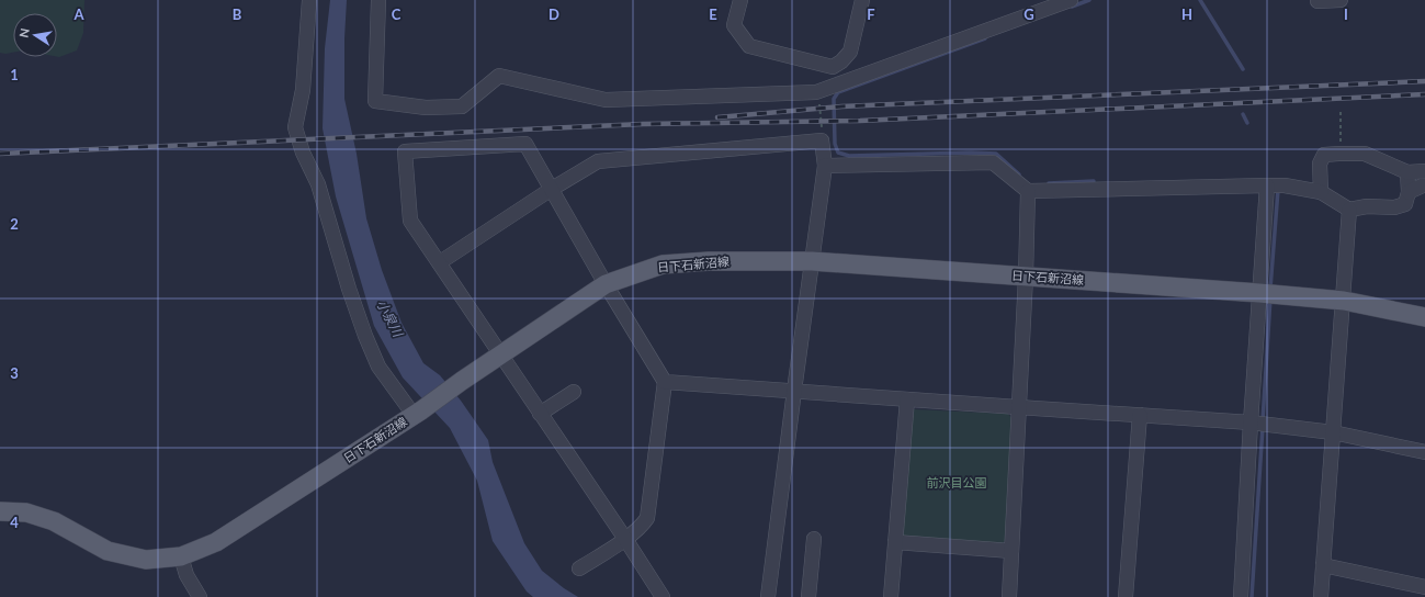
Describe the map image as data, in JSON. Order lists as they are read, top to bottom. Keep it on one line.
{"streets":{"main road":["日下石新沼線"]},"water":["小泉川"],"parks":["前沢目公園"],"north":"left","grid":{"columns":["A","B","C","D","E","F","G","H","I"],"rows":["1","2","3","4"]}}
